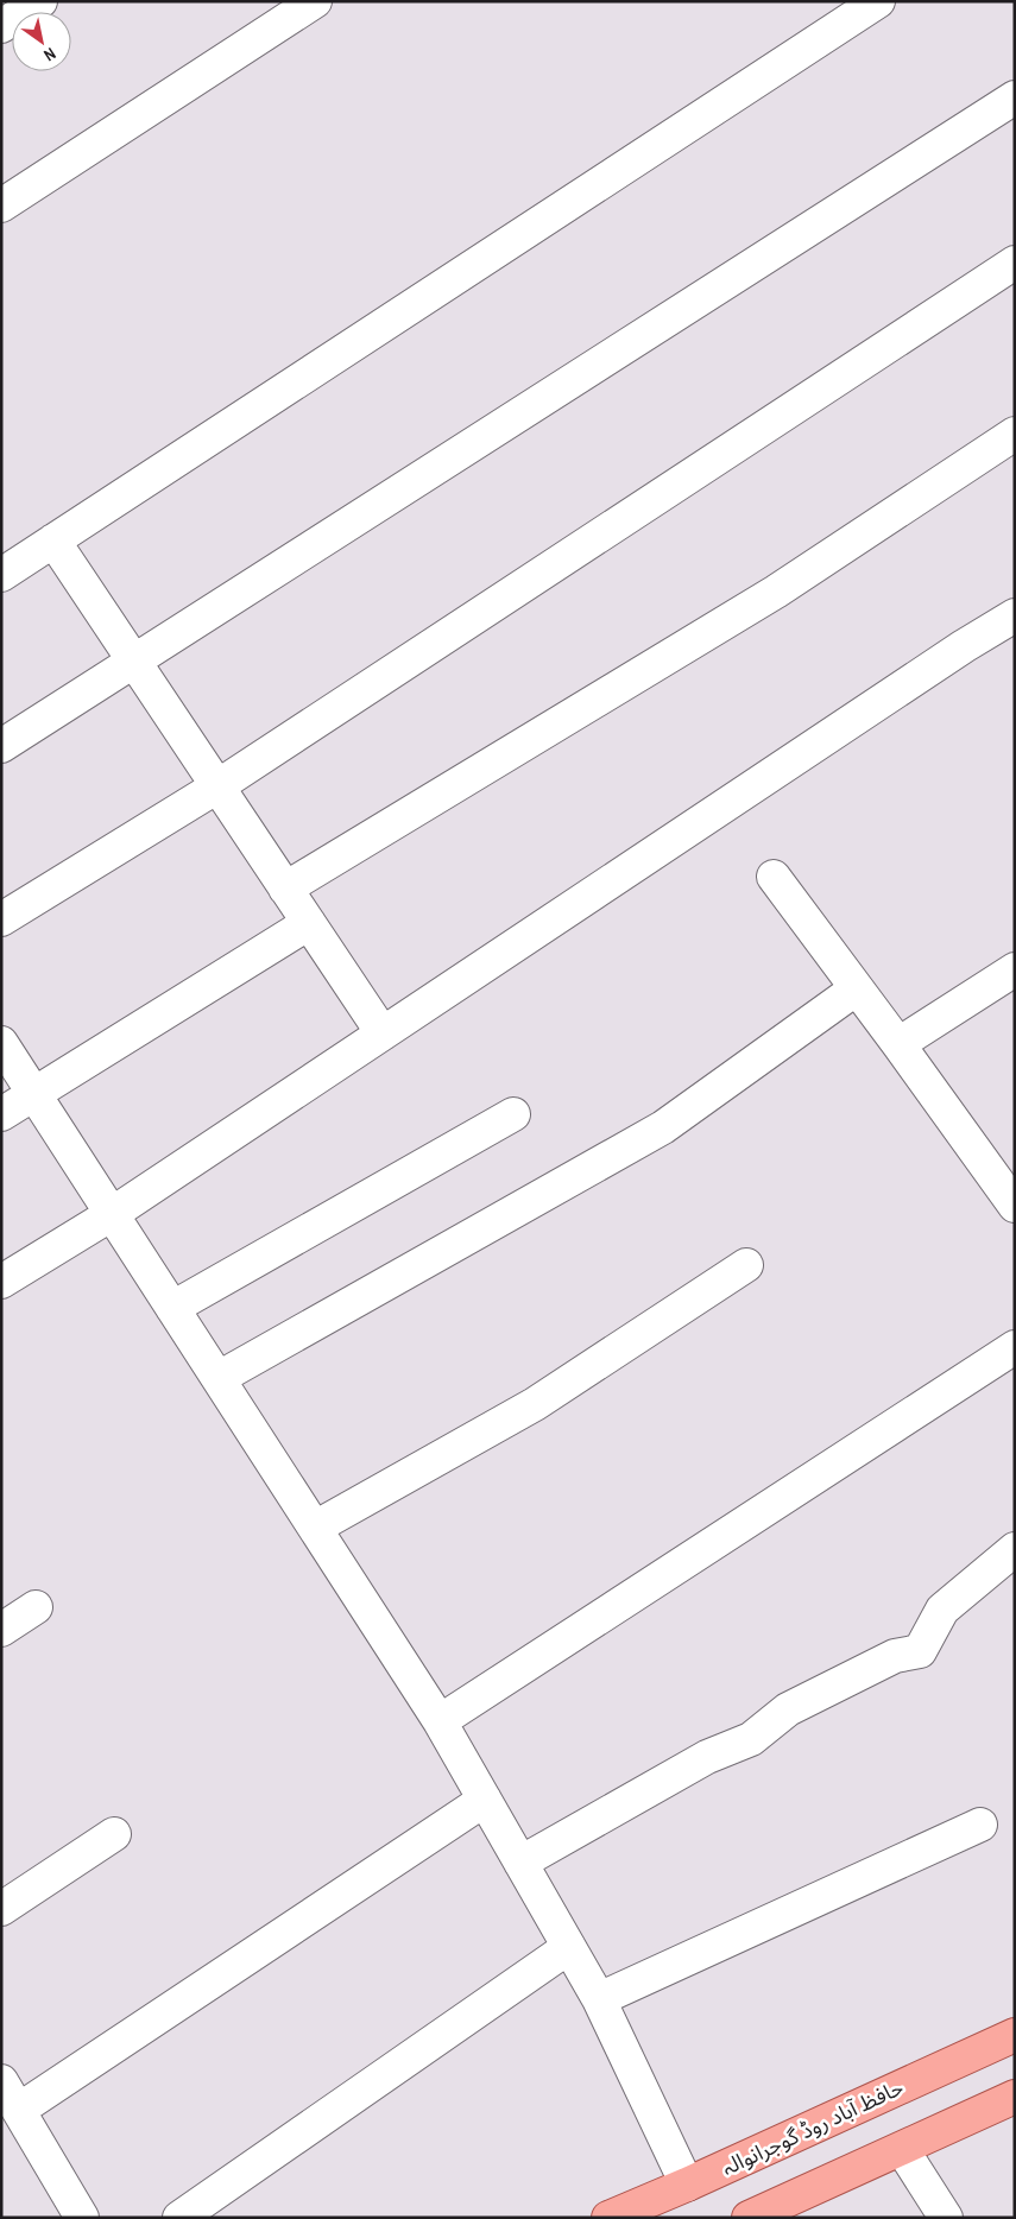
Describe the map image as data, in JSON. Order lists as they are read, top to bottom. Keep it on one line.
{"streets":{"main road":["حافظ آباد روڈ گوجرانوالہ"]},"north":"bottom right"}
